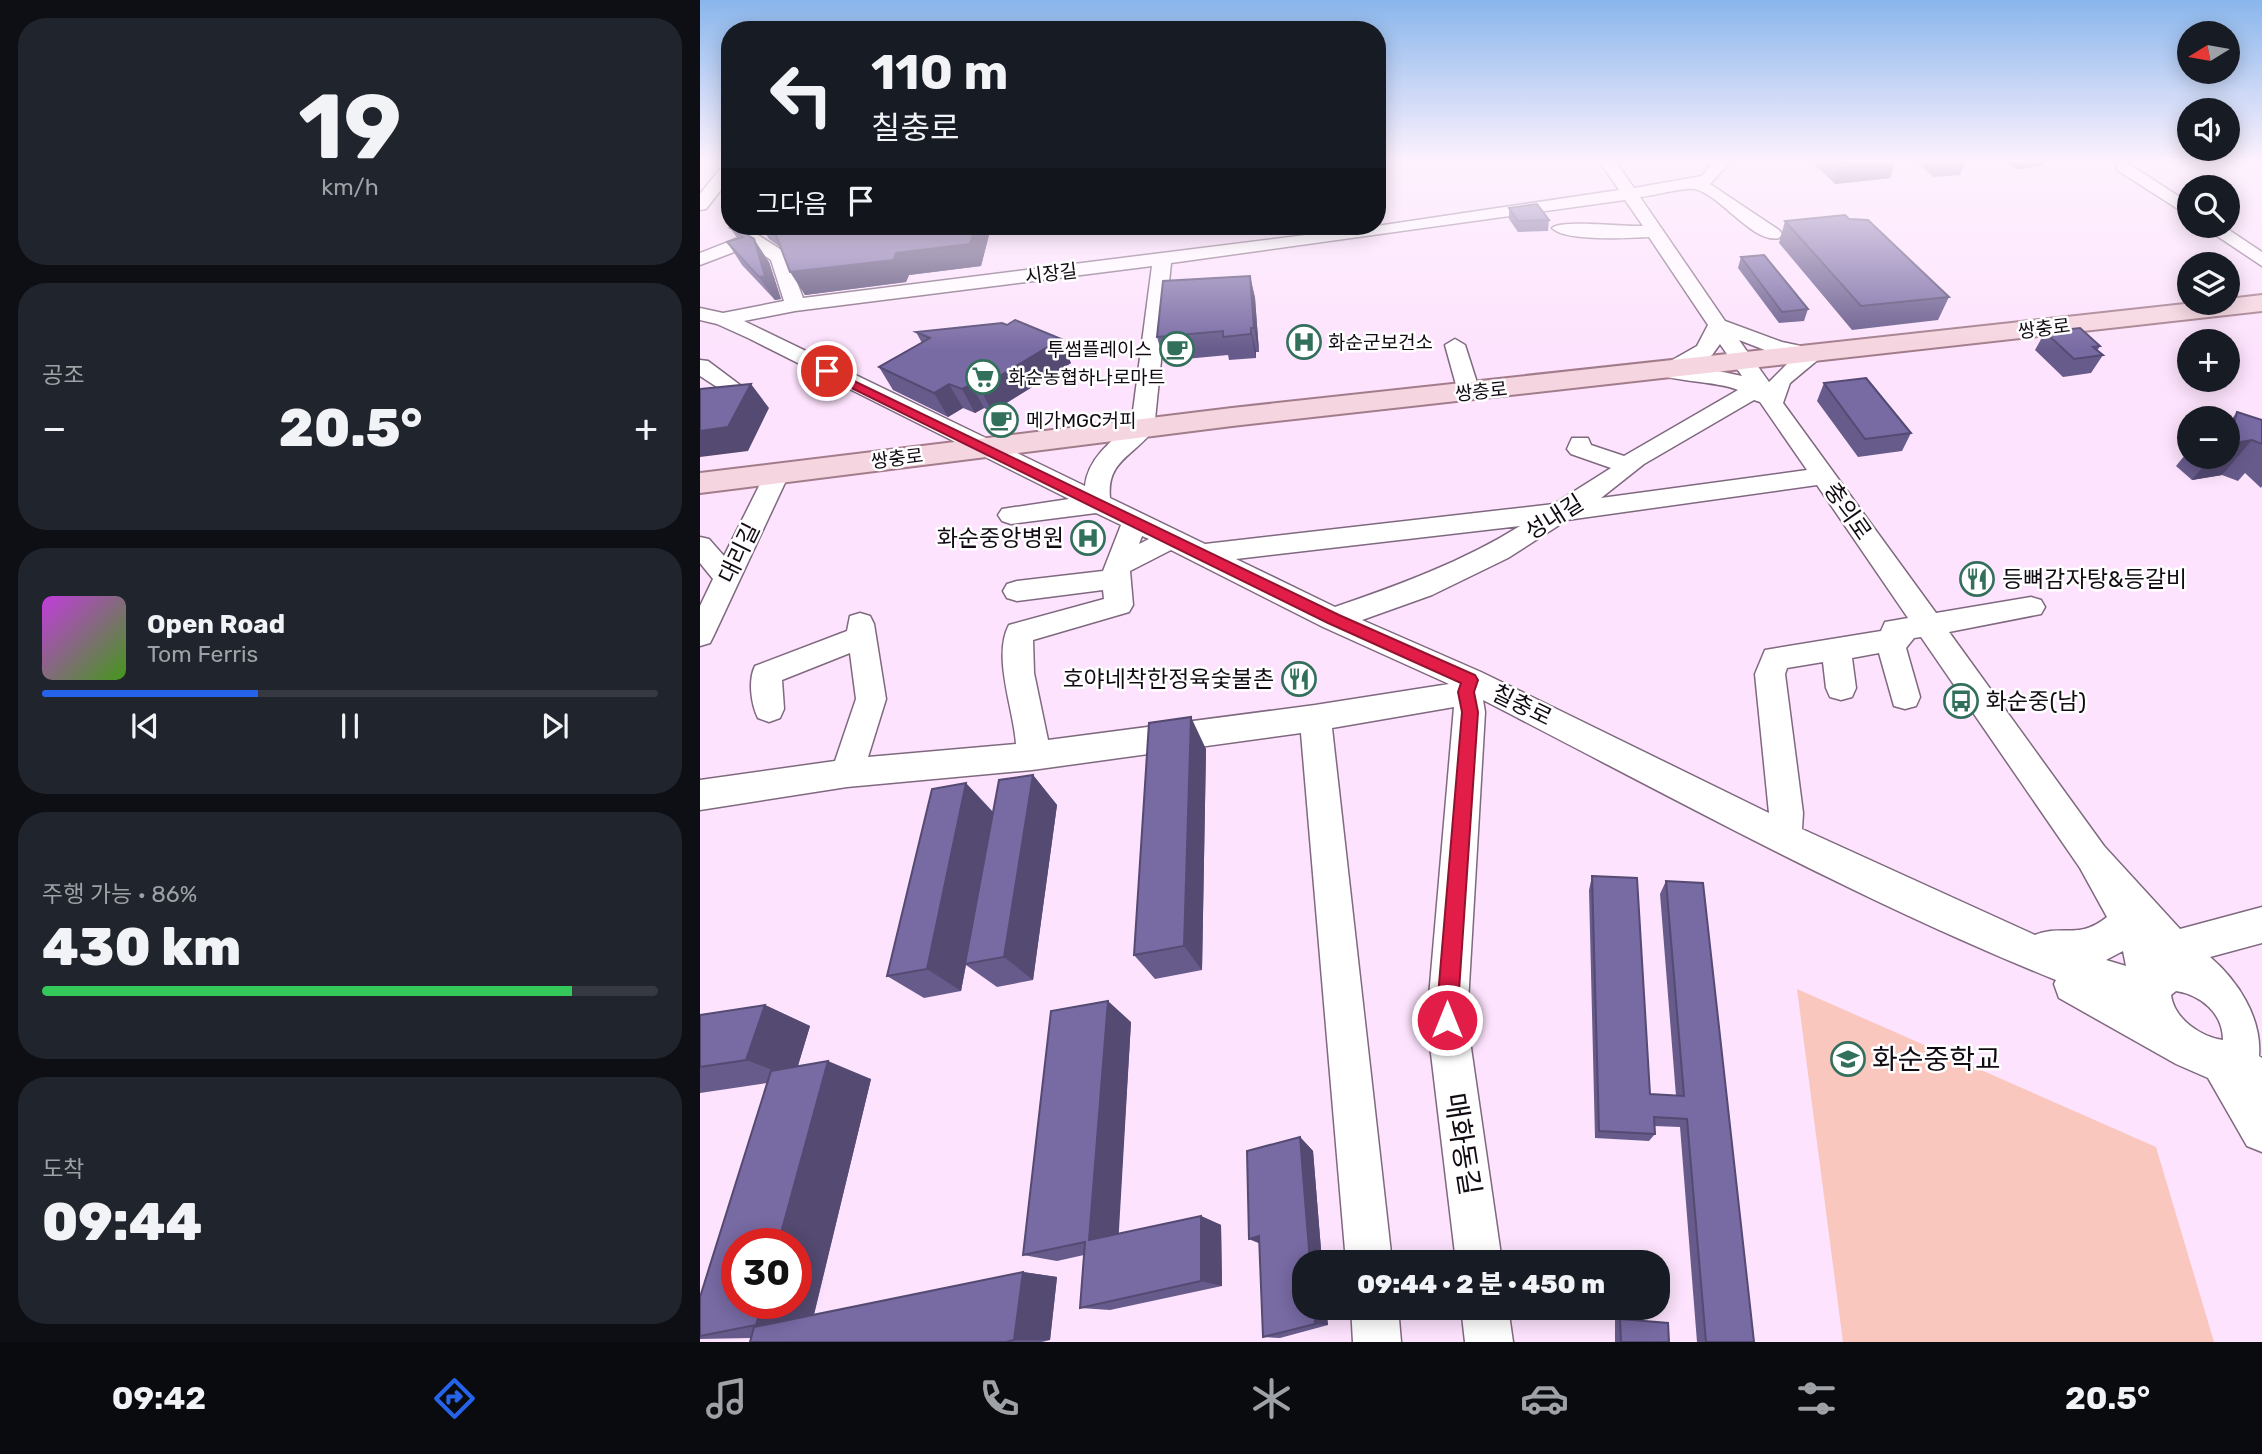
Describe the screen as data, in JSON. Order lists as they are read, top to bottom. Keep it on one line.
{"streets":{"main road":["쌍충로"],"street":["시장길","충의로","성내길","대리길","칠충로","매화동길"]},"crossings":[["시장길","칠충로"],["쌍충로","충의로"],["쌍충로","대리길"],["쌍충로","칠충로"],["충의로","성내길"],["성내길","칠충로"],["칠충로","매화동길"]],"places":{"hospital":["화순군보건소","화순중앙병원"],"cafe":["투썸플레이스","메가MGC커피"],"supermarket":["화순농협하나로마트"],"restaurant":["등뼈감자탕&등갈비","호야네착한정육숯불촌"],"bus stop":["화순중(남)"],"school or university":["화순중학교"]},"north":"left","page":{"tile":[["19","km/h"],"공조",["주행 가능 · 86%","430 km"],["도착","09:44"]],"map_buttons":["+","−"],"turn":["110 m","칠충로"],"then":"그다음","heat":["−","20.5°","+"],"song":["Open Road","Tom Ferris"],"limit":"30","trip":"09:44 · 2 분 · 450 m","tabs":["09:42","20.5°"]}}
